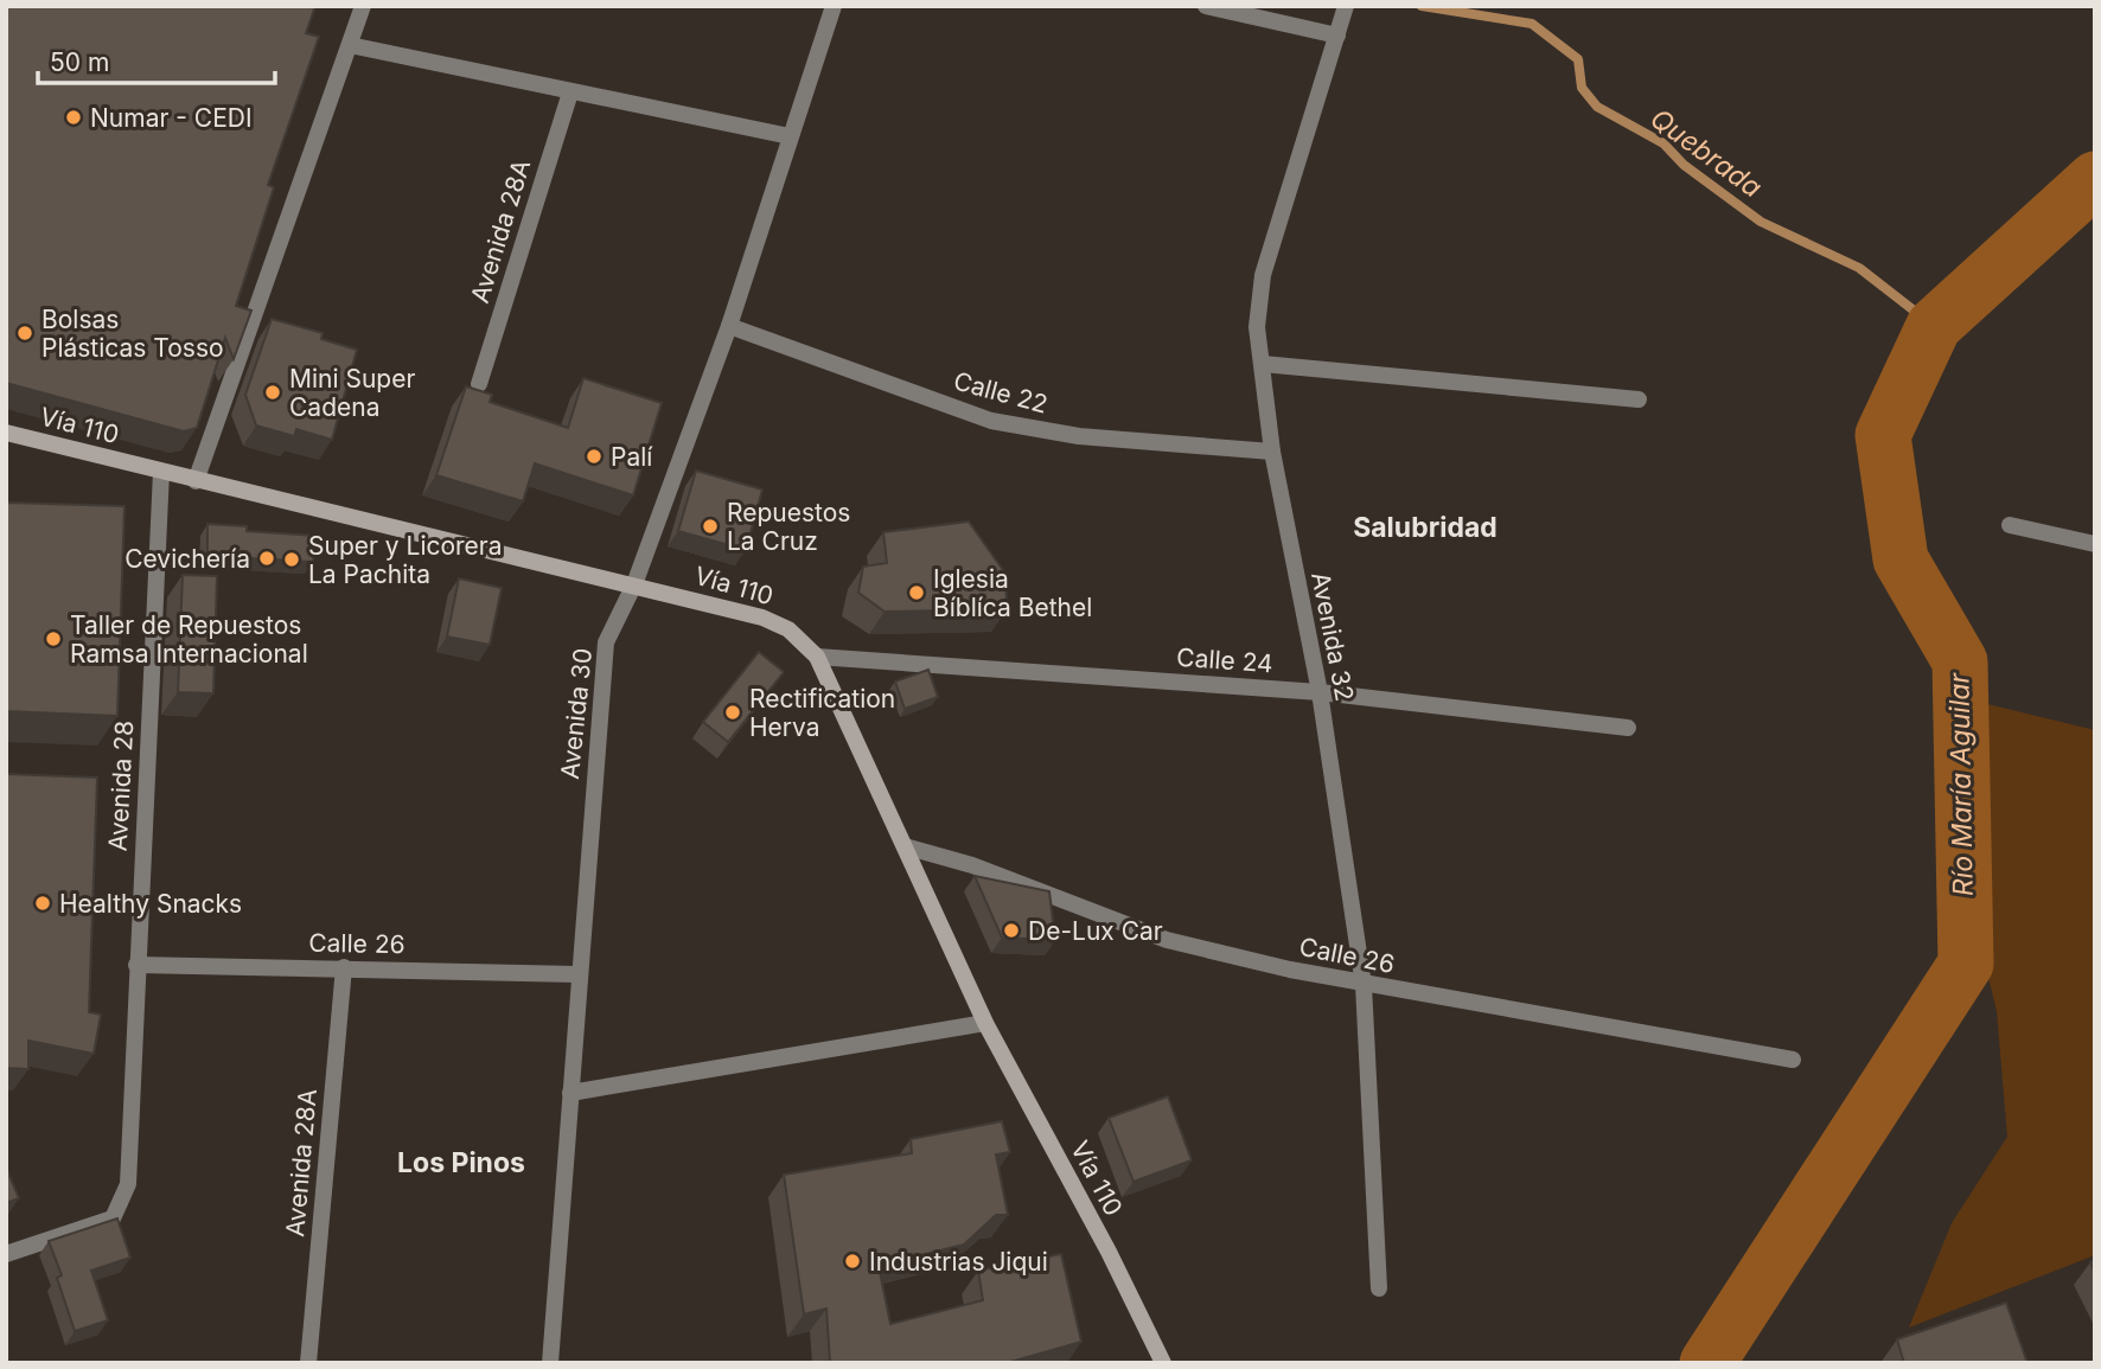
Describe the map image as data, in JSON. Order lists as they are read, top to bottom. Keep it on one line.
{"streets":{"main road":["Vía 110"],"street":["Avenida 28A","Calle 22","Avenida 32","Calle 24","Avenida 30","Avenida 28","Calle 26"]},"crossings":[["Avenida 28A","Calle 26"],["Calle 22","Avenida 32"],["Calle 22","Avenida 30"],["Vía 110","Calle 24"],["Vía 110","Avenida 30"],["Vía 110","Avenida 28"],["Vía 110","Calle 26"],["Avenida 32","Calle 24"],["Avenida 32","Calle 26"],["Avenida 30","Calle 26"],["Avenida 28","Calle 26"]],"districts":["Salubridad","Los Pinos"],"water":["Quebrada","Río María Aguilar"],"places":["Numar - CEDI","Bolsas Plásticas Tosso","Mini Super Cadena","Palí","Repuestos La Cruz","Cevichería","Super y Licorera La Pachita","Iglesia Bíblíca Bethel","Taller de Repuestos Ramsa Internacional","Rectification Herva","Healthy Snacks","De-Lux Car","Industrias Jiqui"],"scale_bar":"50 m"}
